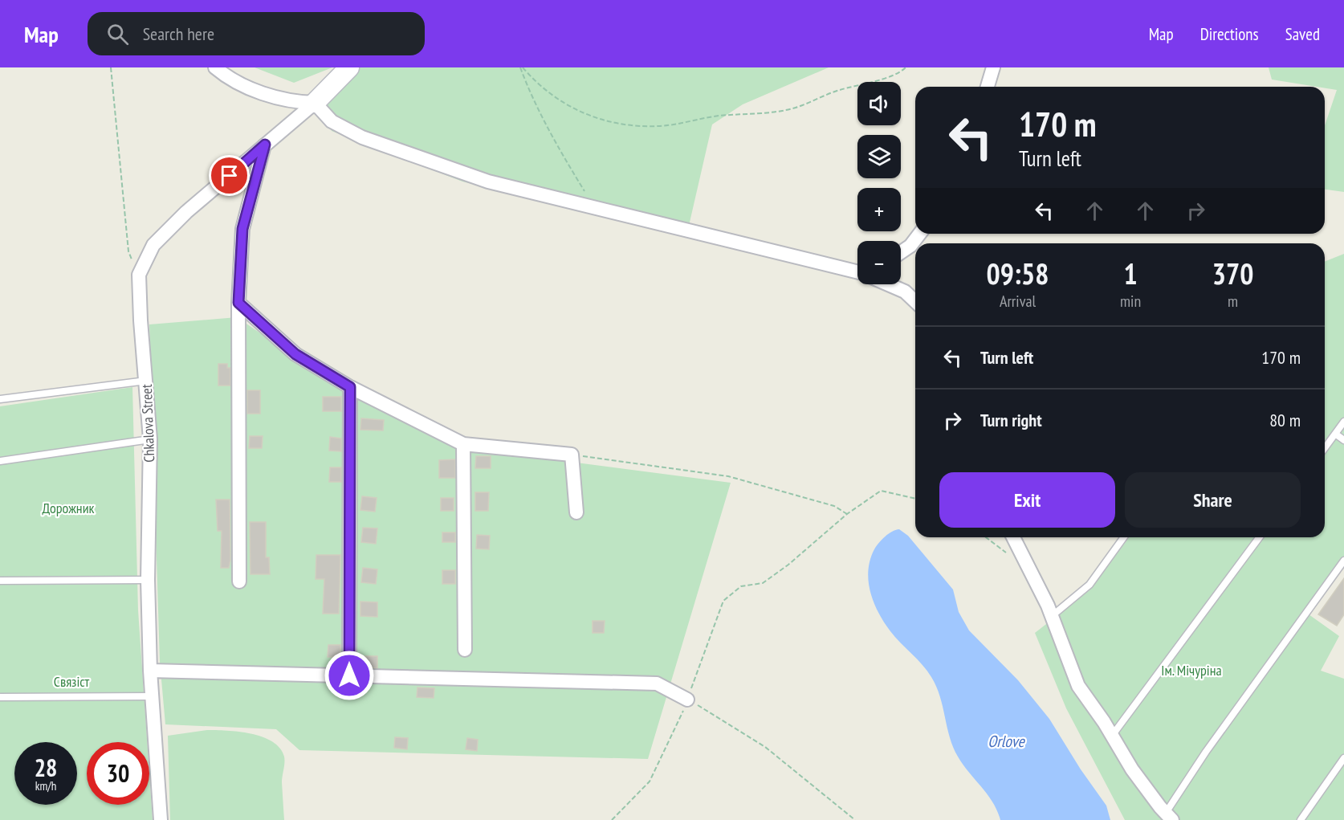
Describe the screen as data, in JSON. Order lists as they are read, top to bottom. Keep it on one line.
{"streets":{"street":["Chkalova Street"]},"water":["Orlove"],"parks":["Дорожник","Ім. Мічуріна","Связіст"],"page":{"header":"Map","search":"Search here","nav":["Map","Directions","Saved"],"map_buttons":["+","−"],"turn":["170 m","Turn left"],"eta":["09:58","Arrival","1","min","370","m"],"list":[{"name":"Turn left","value":"170 m"},{"name":"Turn right","value":"80 m"}],"buttons":["Exit","Share"],"speed":"28 km/h","limit":"30"}}
